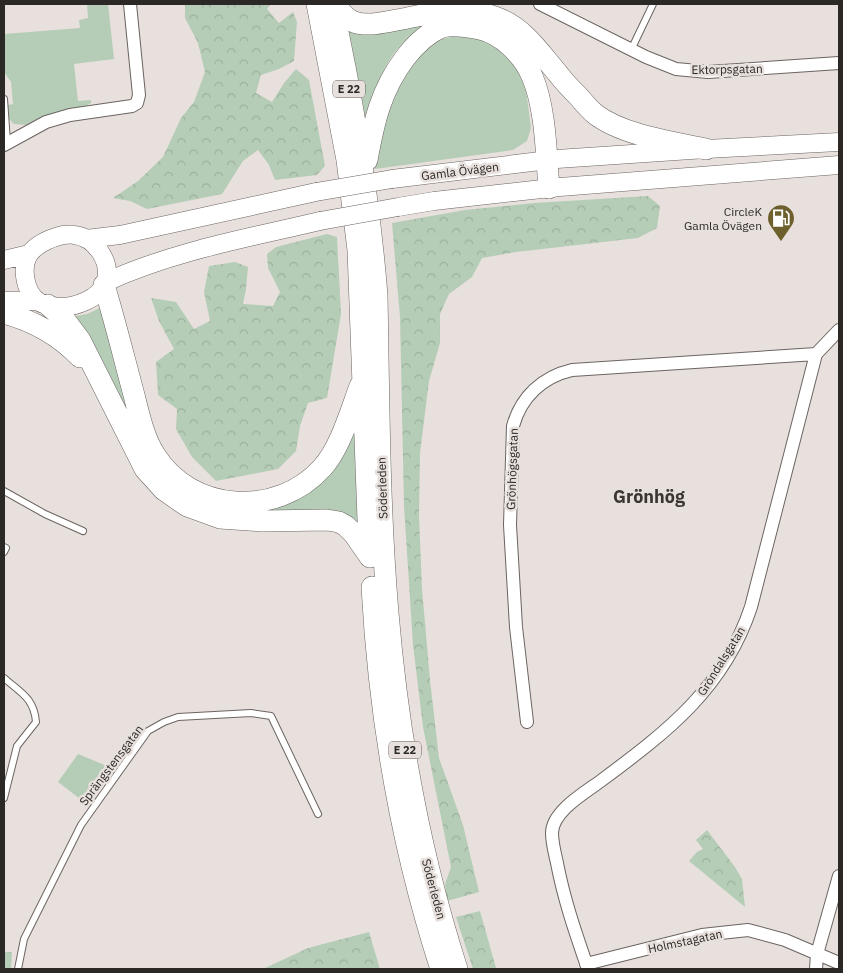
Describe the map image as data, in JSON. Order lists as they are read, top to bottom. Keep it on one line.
{"streets":{"highway":["E 22","Söderleden"],"main road":["Gamla Övägen"],"street":["Ektorpsgatan","Grönhögsgatan","Gröndalsgatan","Holmstagatan"],"lane":["Sprängstensgatan"]},"crossings":[["Grönhögsgatan","Gröndalsgatan"],["Gröndalsgatan","Holmstagatan"]],"districts":["Grönhög"],"places":{"fuel station":["CircleK Gamla Övägen"]}}
